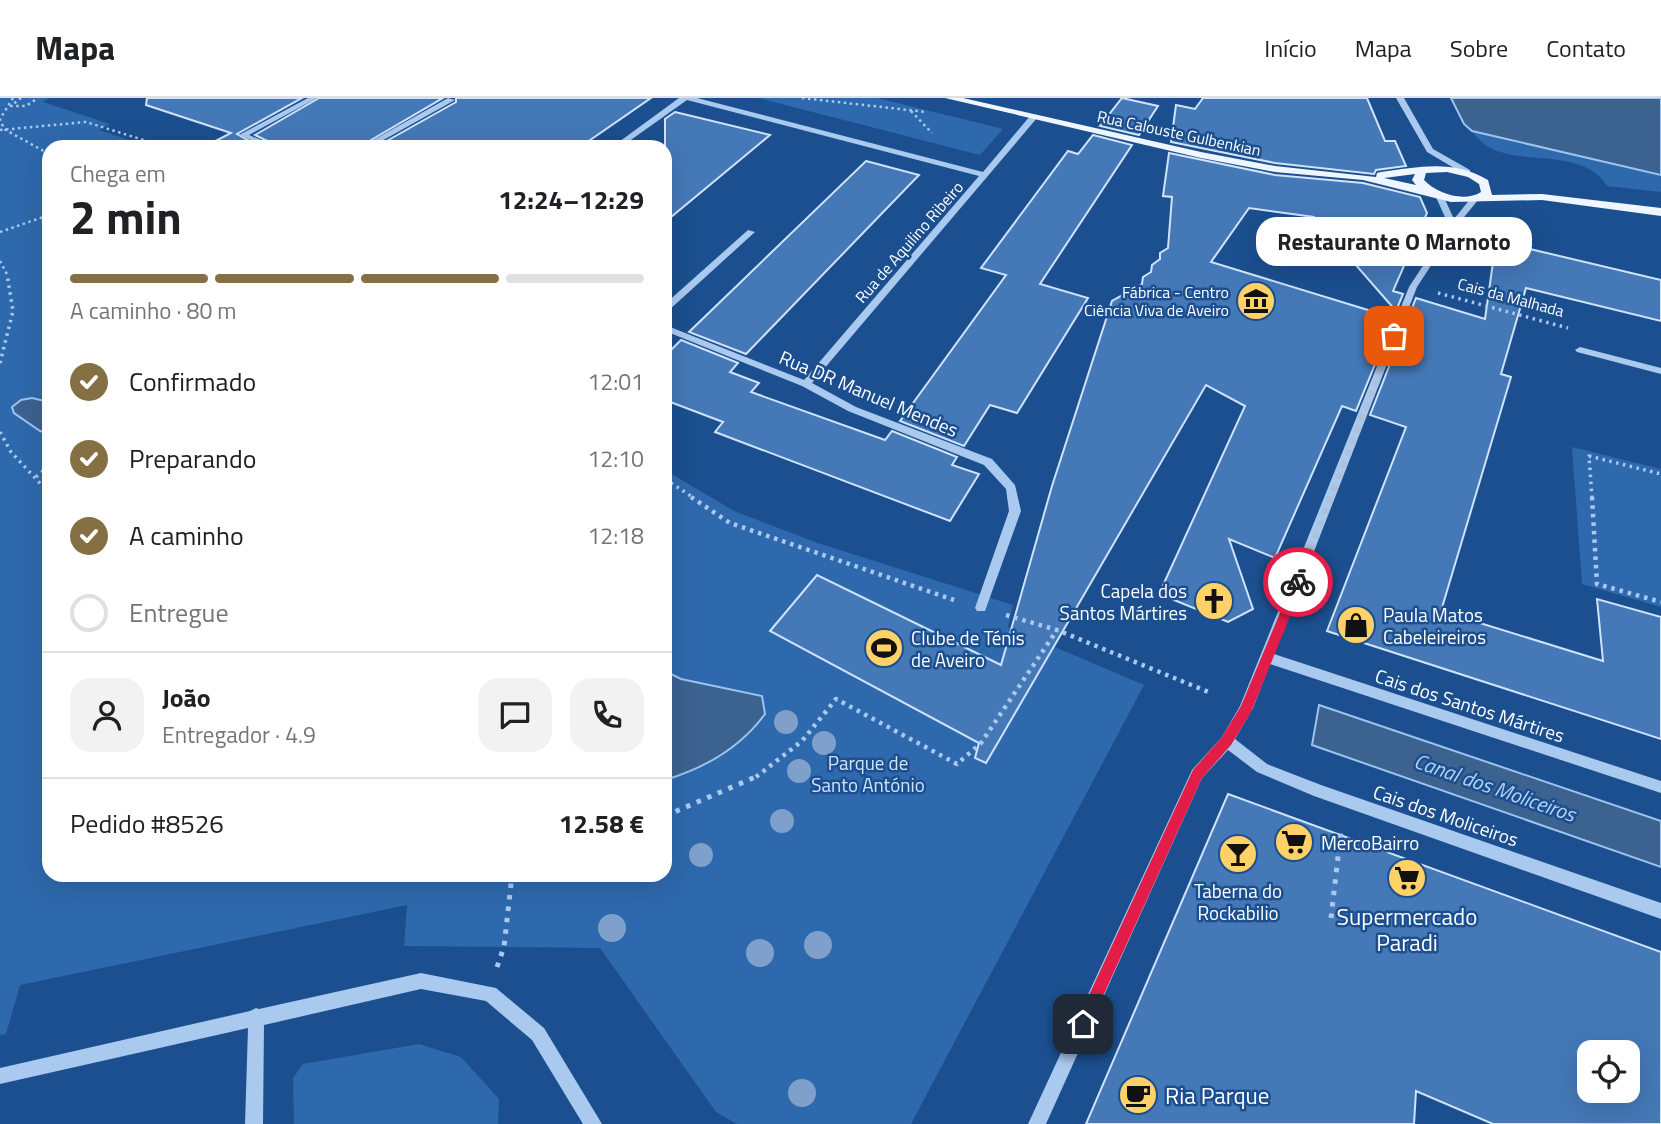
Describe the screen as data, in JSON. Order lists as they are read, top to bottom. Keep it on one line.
{"streets":{"main road":["Rua Calouste Gulbenkian"],"street":["Rua de Aquilino Ribeiro","Rua DR Manuel Mendes","Cais dos Santos Mártires","Cais dos Moliceiros"],"path":["Cais da Malhada"]},"crossings":[["Rua Calouste Gulbenkian","Rua de Aquilino Ribeiro"],["Rua de Aquilino Ribeiro","Rua DR Manuel Mendes"]],"water":["Canal dos Moliceiros"],"parks":["Parque de Santo António"],"places":{"museum":["Fábrica - Centro Ciência Viva de Aveiro"],"other":["Restaurante O Marnoto"],"church":["Capela dos Santos Mártires"],"shop":["Paula Matos Cabeleireiros"],"sports":["Clube de Ténis de Aveiro"],"supermarket":["MercoBairro","Supermercado Paradi"],"bar":["Taberna do Rockabilio"],"cafe":["Ria Parque"]},"page":{"header":"Mapa","nav":["Início","Mapa","Sobre","Contato"],"heading":["2 min","Chega em","12:24–12:29"],"panel":["João","Entregador · 4.9","Pedido #8526","12.58 €"],"bubble":"Restaurante O Marnoto","bar":"A caminho · 80 m","list":[["Confirmado","12:01"],["Preparando","12:10"],["A caminho","12:18"],"Entregue"]}}
